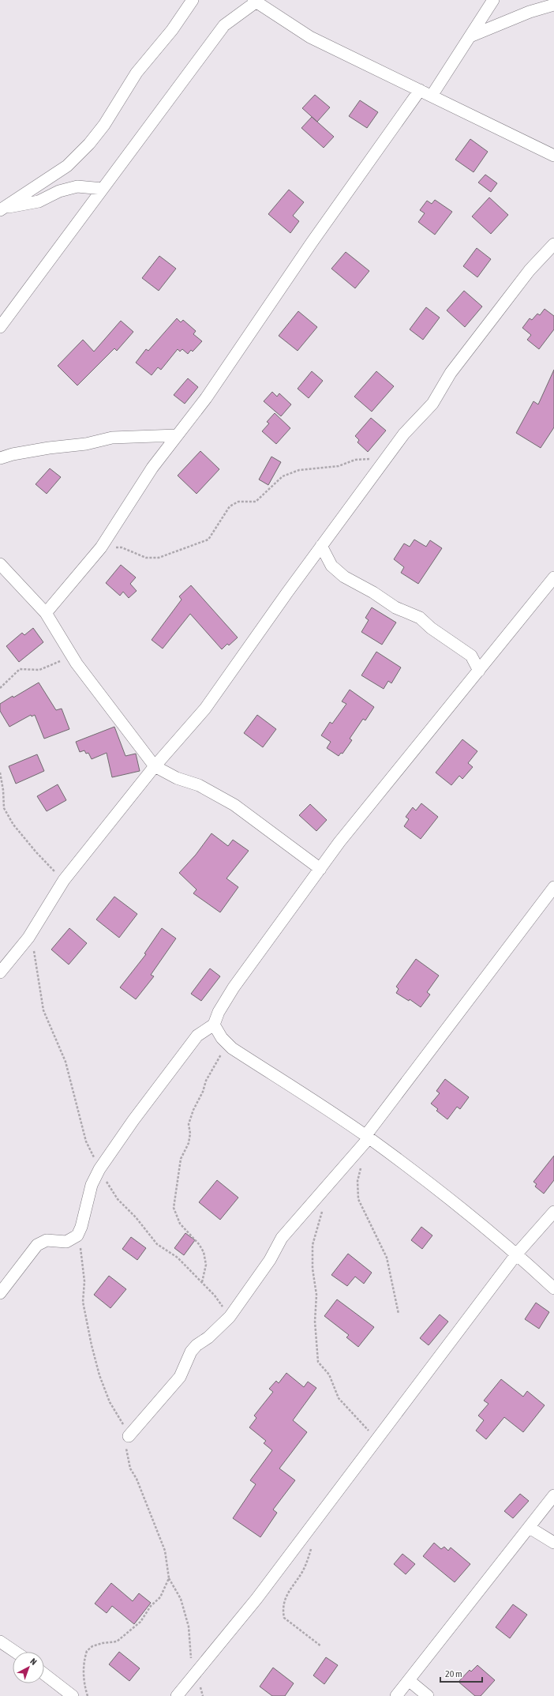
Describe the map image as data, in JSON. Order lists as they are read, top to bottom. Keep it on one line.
{"scale_bar":"20 m","north":"top right"}
